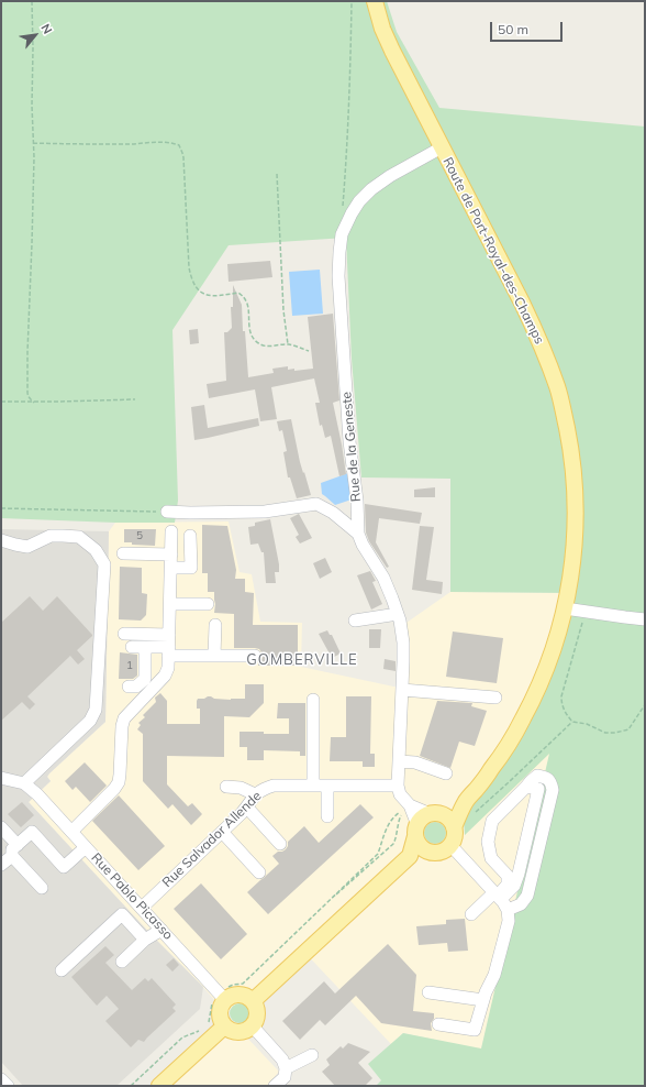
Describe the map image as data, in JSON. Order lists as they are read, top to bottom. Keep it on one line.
{"streets":{"main road":["Route de Port-Royal-des-Champs"],"street":["Rue de la Geneste","Rue Salvador Allende","Rue Pablo Picasso"]},"crossings":[["Route de Port-Royal-des-Champs","Rue de la Geneste"],["Rue de la Geneste","Rue Salvador Allende"],["Rue Salvador Allende","Rue Pablo Picasso"]],"districts":["GOMBERVILLE"],"house_numbers":["5","1"],"scale_bar":"50 m","north":"top right"}
